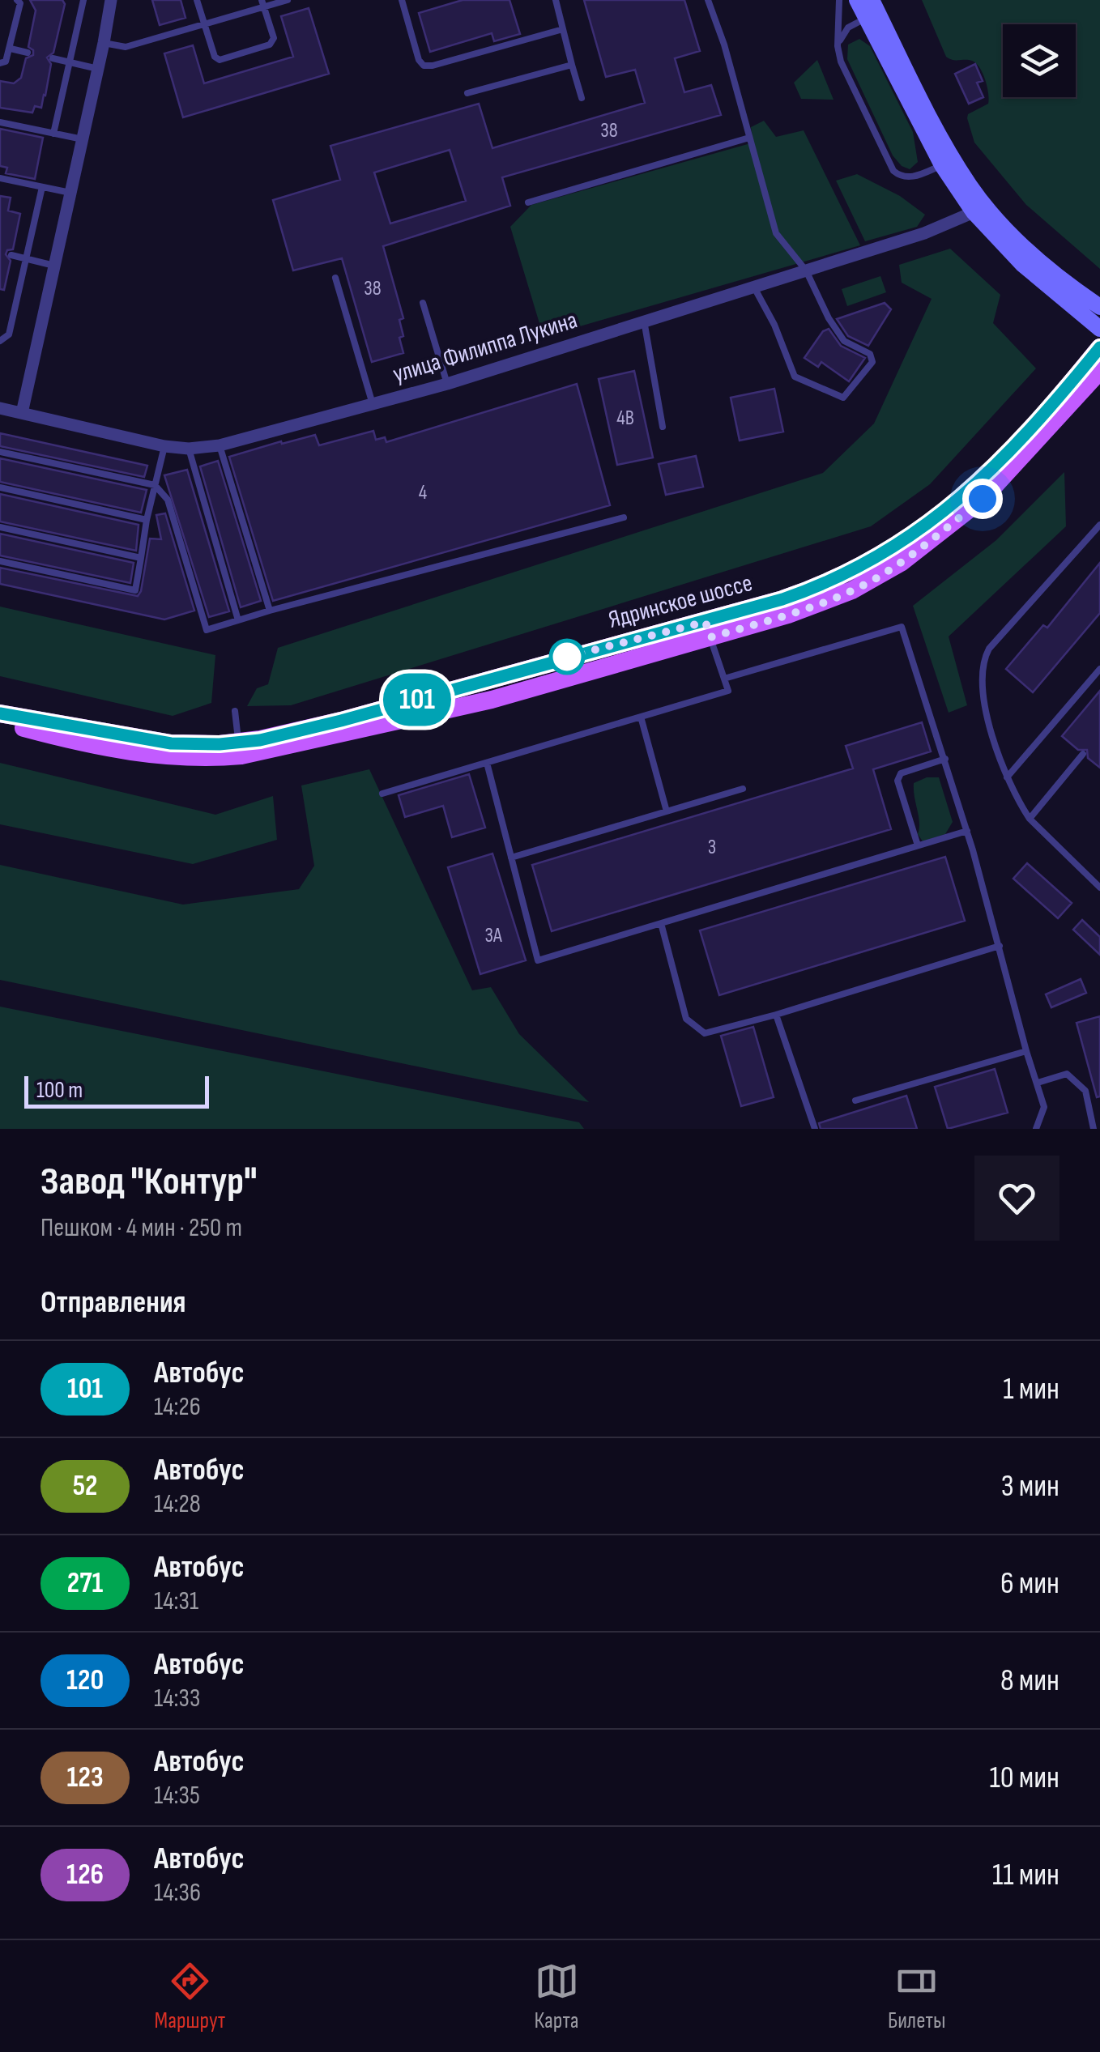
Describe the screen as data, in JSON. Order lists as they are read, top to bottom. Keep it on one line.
{"streets":{"main road":["Ядринское шоссе"],"street":["улица Филиппа Лукина"]},"lines":["bus line 101"],"house_numbers":["38","38","4В","4","3","3А"],"scale_bar":"100 m","page":{"on_map":"101","scale":"100 m","heading":[["Завод \"Контур\"","Пешком · 4 мин · 250 m"],"Отправления"],"list":[{"mark":"101","name":"Автобус","note":"14:26","value":"1 мин"},{"mark":"52","name":"Автобус","note":"14:28","value":"3 мин"},{"mark":"271","name":"Автобус","note":"14:31","value":"6 мин"},{"mark":"120","name":"Автобус","note":"14:33","value":"8 мин"},{"mark":"123","name":"Автобус","note":"14:35","value":"10 мин"},{"mark":"126","name":"Автобус","note":"14:36","value":"11 мин"}],"tabs":["Маршрут","Карта","Билеты"]}}
